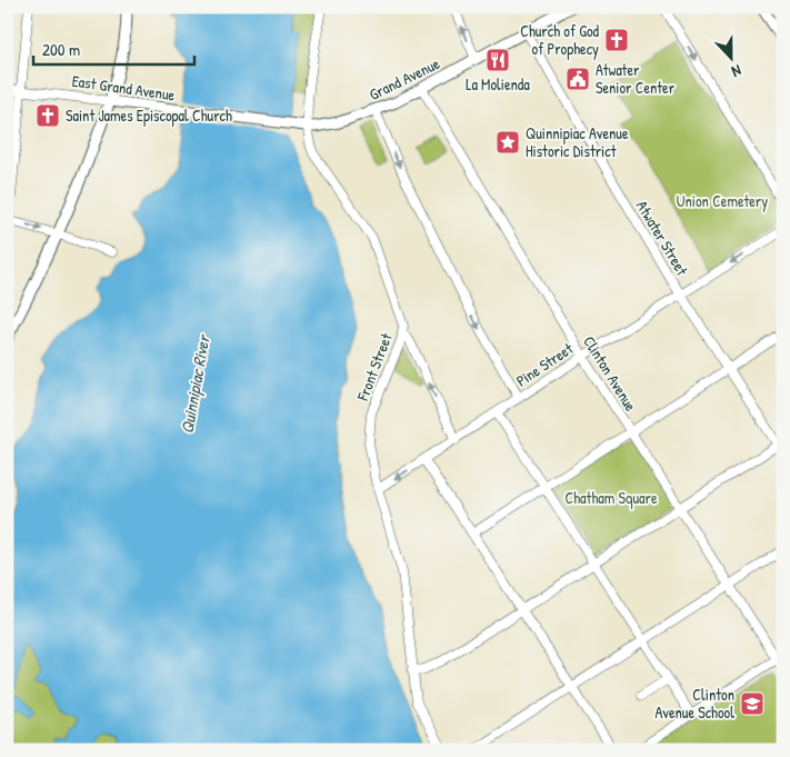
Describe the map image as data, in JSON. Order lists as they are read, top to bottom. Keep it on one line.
{"streets":{"main road":["Grand Avenue","East Grand Avenue"],"street":["Atwater Street","Pine Street","Front Street","Clinton Avenue"]},"crossings":[["Grand Avenue","East Grand Avenue"],["Grand Avenue","Atwater Street"],["Grand Avenue","Front Street"],["Grand Avenue","Clinton Avenue"],["Atwater Street","Pine Street"],["Pine Street","Front Street"],["Pine Street","Clinton Avenue"]],"one_way":["Pine Street"],"water":["Quinnipiac River"],"parks":["Union Cemetery","Chatham Square"],"places":{"church":["Church of God of Prophecy","Saint James Episcopal Church"],"restaurant":["La Molienda"],"public building":["Atwater Senior Center"],"place":["Quinnipiac Avenue Historic District"],"school or university":["Clinton Avenue School"]},"scale_bar":"200 m","north":"bottom"}
